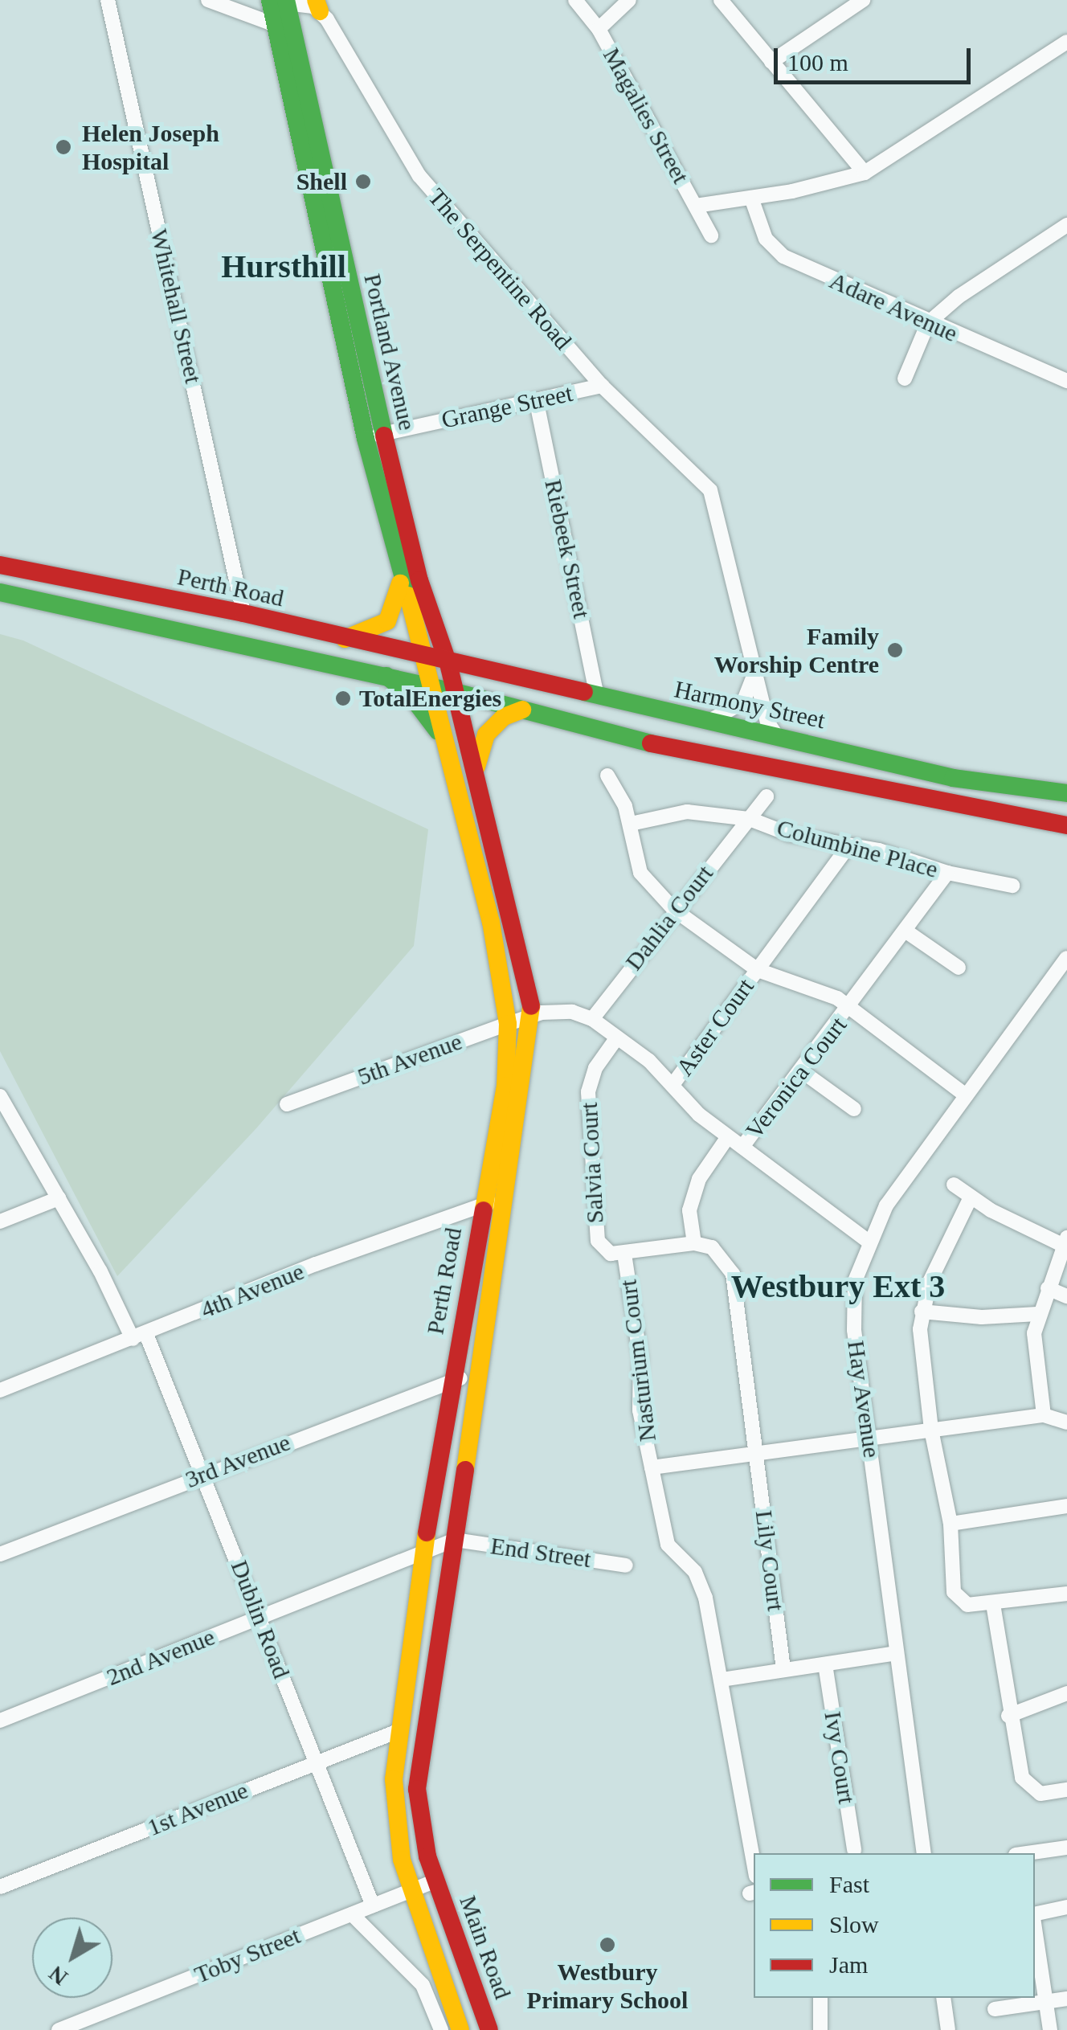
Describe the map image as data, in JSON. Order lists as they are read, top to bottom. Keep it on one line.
{"streets":{"main road":["Portland Avenue","Perth Road","Harmony Street","Main Road"],"street":["Magalies Street","The Serpentine Road","Whitehall Street","Adare Avenue","Grange Street","Riebeek Street","Columbine Place","Dahlia Court","Aster Court","5th Avenue","Veronica Court","Salvia Court","4th Avenue","Nasturium Court","Hay Avenue","3rd Avenue","End Street","Lily Court","Dublin Road","2nd Avenue","Ivy Court","1st Avenue","Toby Street"]},"crossings":[["The Serpentine Road","Portland Avenue"],["The Serpentine Road","Grange Street"],["The Serpentine Road","Harmony Street"],["Whitehall Street","Perth Road"],["Portland Avenue","Grange Street"],["Portland Avenue","Perth Road"],["Portland Avenue","Harmony Street"],["Grange Street","Riebeek Street"],["Riebeek Street","Harmony Street"],["Perth Road","Harmony Street"],["Perth Road","5th Avenue"],["Perth Road","4th Avenue"],["Perth Road","3rd Avenue"],["Perth Road","End Street"],["Perth Road","2nd Avenue"],["Perth Road","1st Avenue"],["Perth Road","Main Road"],["Perth Road","Toby Street"],["Columbine Place","Dahlia Court"],["Columbine Place","Aster Court"],["Columbine Place","Veronica Court"],["Dahlia Court","5th Avenue"],["Salvia Court","Nasturium Court"],["Salvia Court","Lily Court"],["4th Avenue","Dublin Road"],["3rd Avenue","Dublin Road"],["End Street","2nd Avenue"],["Dublin Road","2nd Avenue"],["Dublin Road","1st Avenue"],["Dublin Road","Toby Street"],["Main Road","Toby Street"]],"districts":["Hursthill","Westbury Ext 3"],"places":["Helen Joseph Hospital","Shell","Family Worship Centre","TotalEnergies","Westbury Primary School"],"legend":["Fast","Slow","Jam"],"scale_bar":"100 m","north":"bottom left"}
